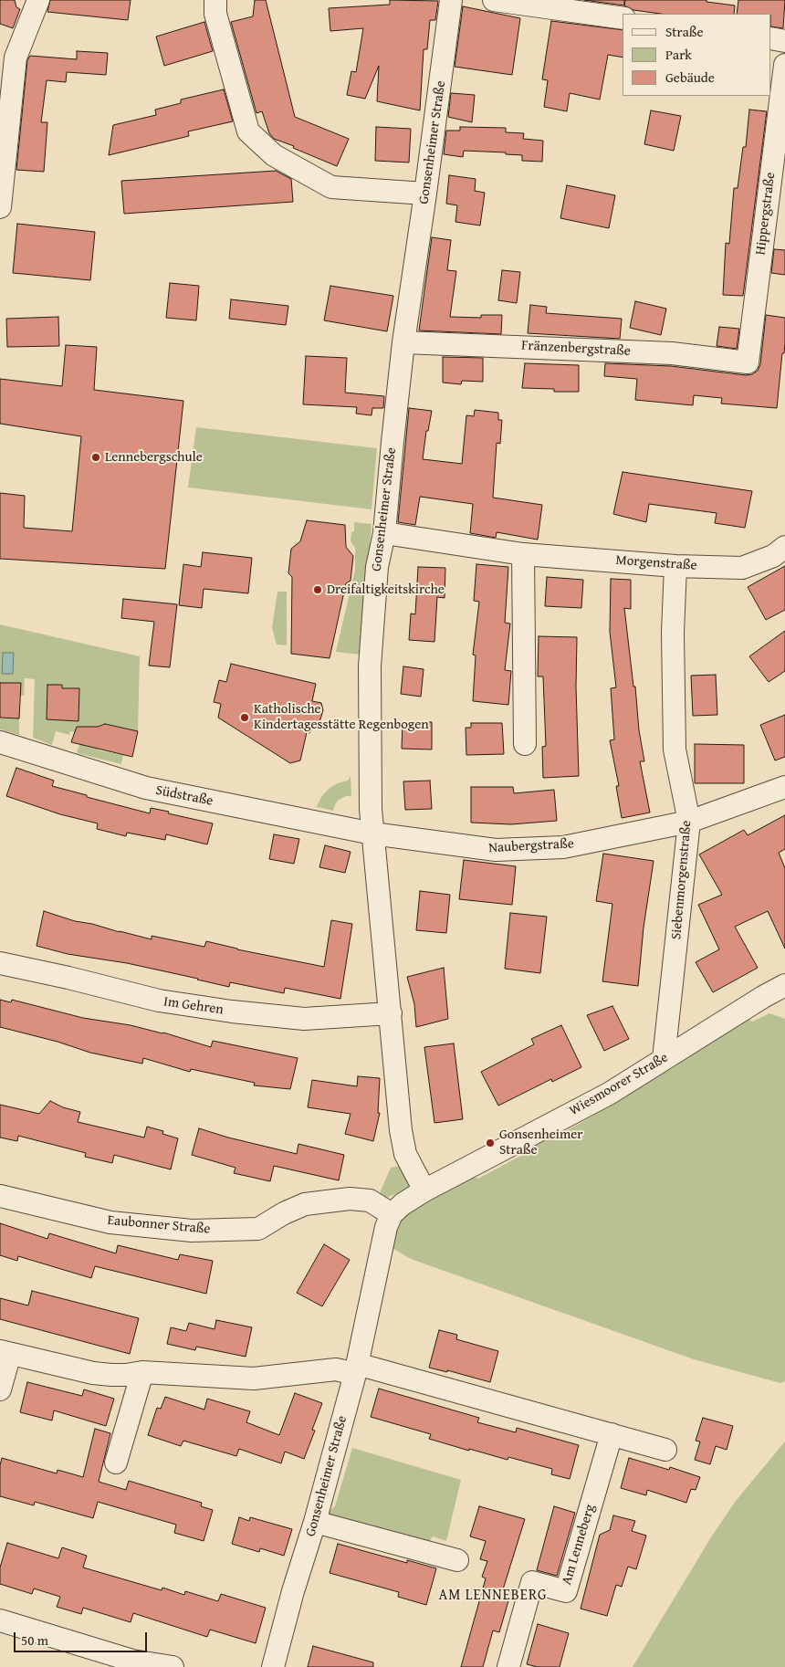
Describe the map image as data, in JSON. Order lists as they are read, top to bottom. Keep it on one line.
{"streets":{"street":["Gonsenheimer Straße","Hippergstraße","Fränzenbergstraße","Morgenstraße","Südstraße","Naubergstraße","Siebenmorgenstraße","Im Gehren","Wiesmoorer Straße","Eaubonner Straße","Am Lenneberg"]},"crossings":[["Gonsenheimer Straße","Fränzenbergstraße"],["Gonsenheimer Straße","Morgenstraße"],["Gonsenheimer Straße","Südstraße"],["Gonsenheimer Straße","Naubergstraße"],["Gonsenheimer Straße","Im Gehren"],["Gonsenheimer Straße","Wiesmoorer Straße"],["Gonsenheimer Straße","Eaubonner Straße"],["Hippergstraße","Fränzenbergstraße"],["Morgenstraße","Siebenmorgenstraße"],["Südstraße","Naubergstraße"],["Naubergstraße","Siebenmorgenstraße"],["Siebenmorgenstraße","Wiesmoorer Straße"]],"districts":["AM LENNEBERG"],"places":["Lennebergschule","Dreifaltigkeitskirche","Katholische Kindertagesstätte Regenbogen","Gonsenheimer Straße"],"legend":["Straße","Park","Gebäude"],"scale_bar":"50 m"}
